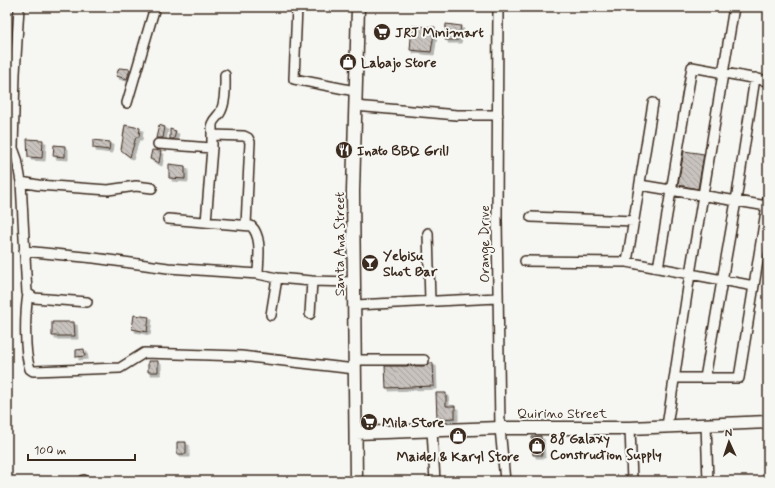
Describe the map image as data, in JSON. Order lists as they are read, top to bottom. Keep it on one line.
{"streets":{"main road":["Santa Ana Street","Quirino Street"],"street":["Orange Drive"]},"crossings":[["Santa Ana Street","Quirino Street"],["Orange Drive","Quirino Street"]],"places":{"supermarket":["JRJ Minimart","Mila Store"],"shop":["Labajo Store","Maidel & Karyl Store","88 Galaxy Construction Supply"],"restaurant":["Inato BBQ Grill"],"bar":["Yebisu Shot Bar"]},"scale_bar":"100 m","north":"top"}
